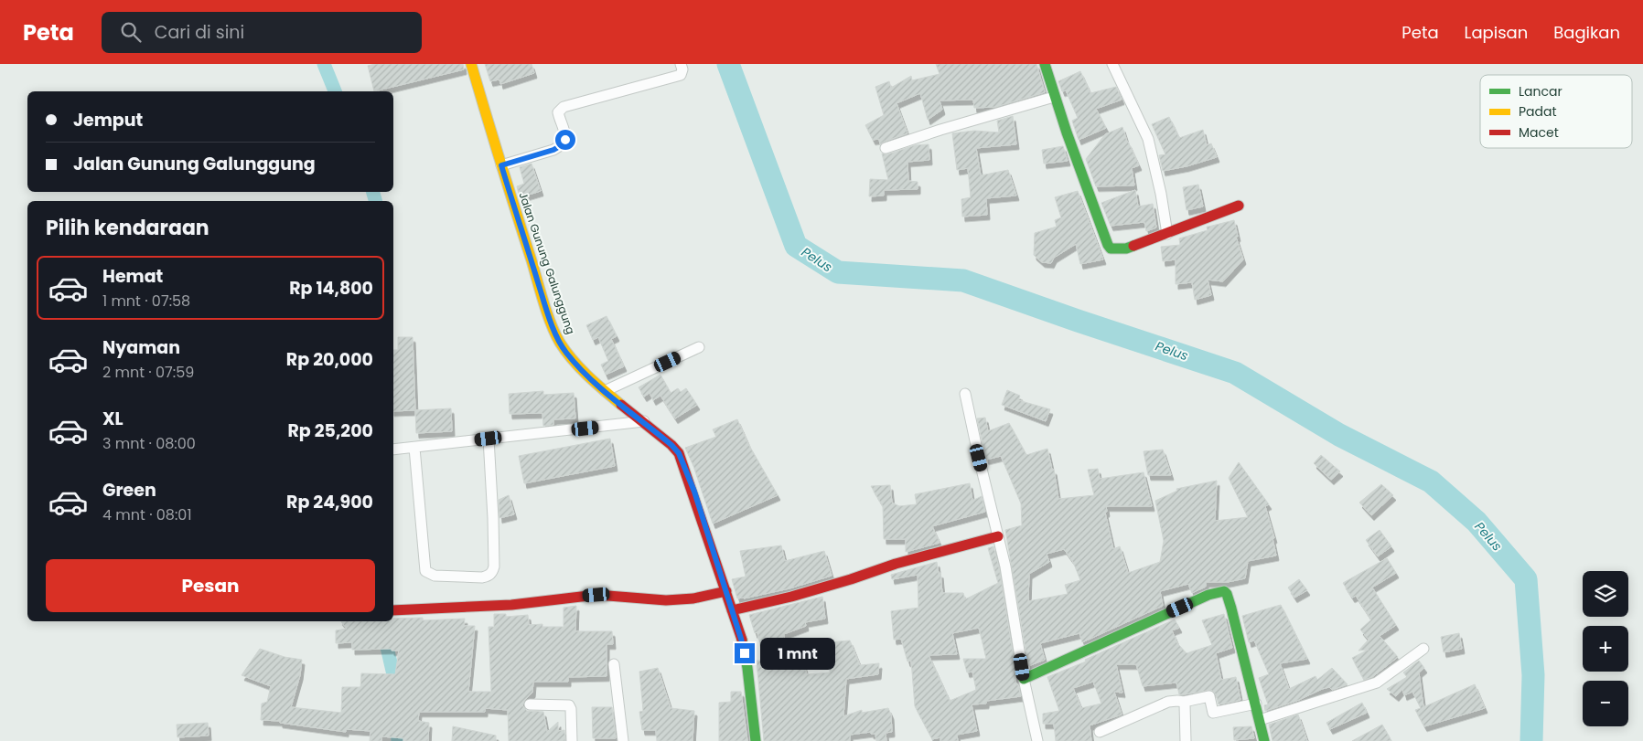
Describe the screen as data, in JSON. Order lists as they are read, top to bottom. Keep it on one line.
{"streets":{"street":["Jalan Gunung Galunggung"]},"water":["Pelus"],"legend":["Lancar","Padat","Macet"],"page":{"header":"Peta","search":"Cari di sini","nav":["Peta","Lapisan","Bagikan"],"banner":["Jemput","Jalan Gunung Galunggung"],"heading":"Pilih kendaraan","list":[{"name":"Hemat","note":"1 mnt · 07:58","value":"Rp 14,800"},{"name":"Nyaman","note":"2 mnt · 07:59","value":"Rp 20,000"},{"name":"XL","note":"3 mnt · 08:00","value":"Rp 25,200"},{"name":"Green","note":"4 mnt · 08:01","value":"Rp 24,900"}],"buttons":"Pesan","map_buttons":["+","−"],"bubble":"1 mnt"}}
